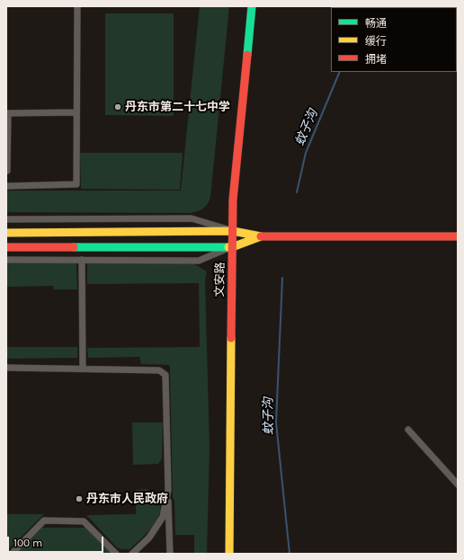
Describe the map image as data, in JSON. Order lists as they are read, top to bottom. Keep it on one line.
{"streets":{"main road":["文安路"]},"water":["蚊子沟"],"places":["丹东市第二十七中学","丹东市人民政府"],"legend":["畅通","缓行","拥堵"],"scale_bar":"100 m"}
